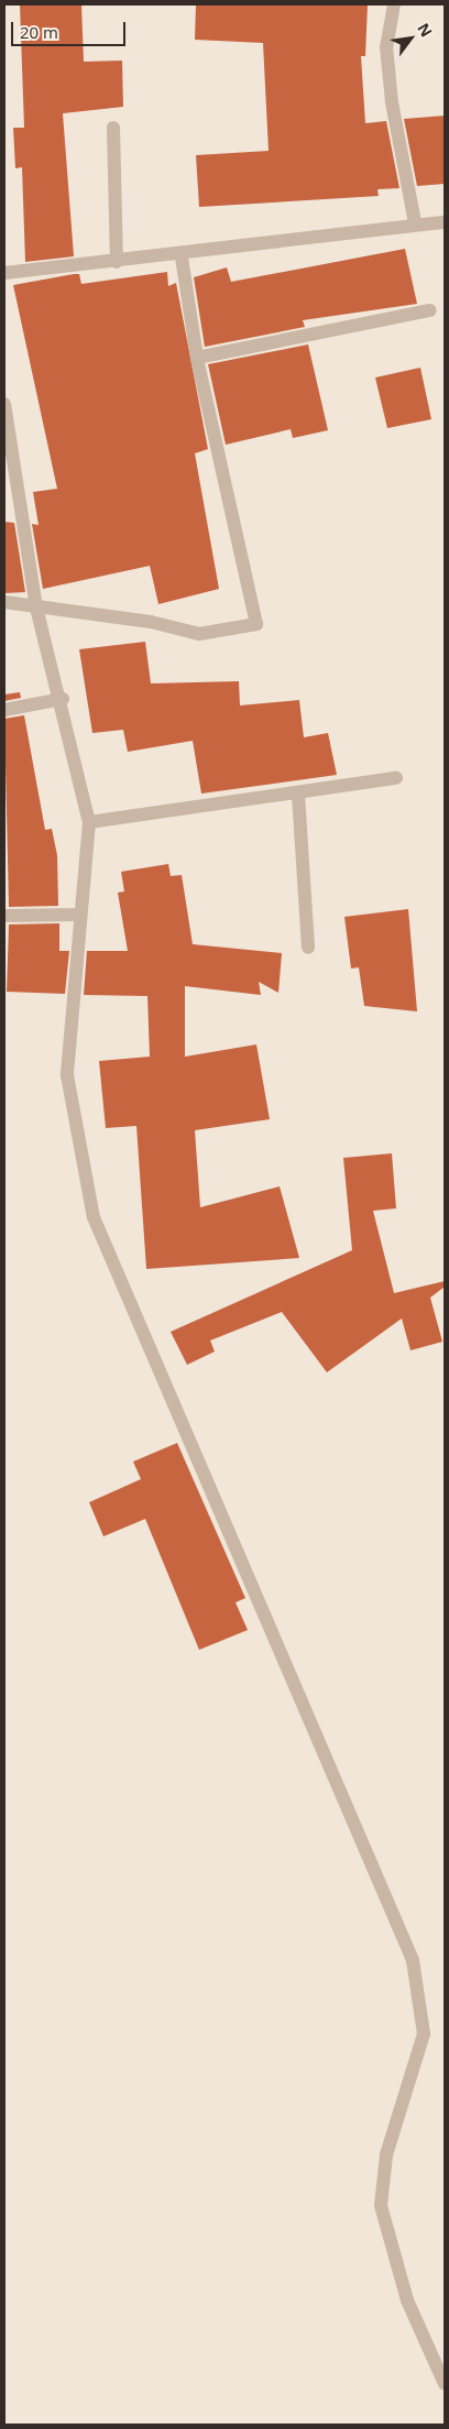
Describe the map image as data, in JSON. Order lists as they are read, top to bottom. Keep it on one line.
{"scale_bar":"20 m","north":"top right"}
